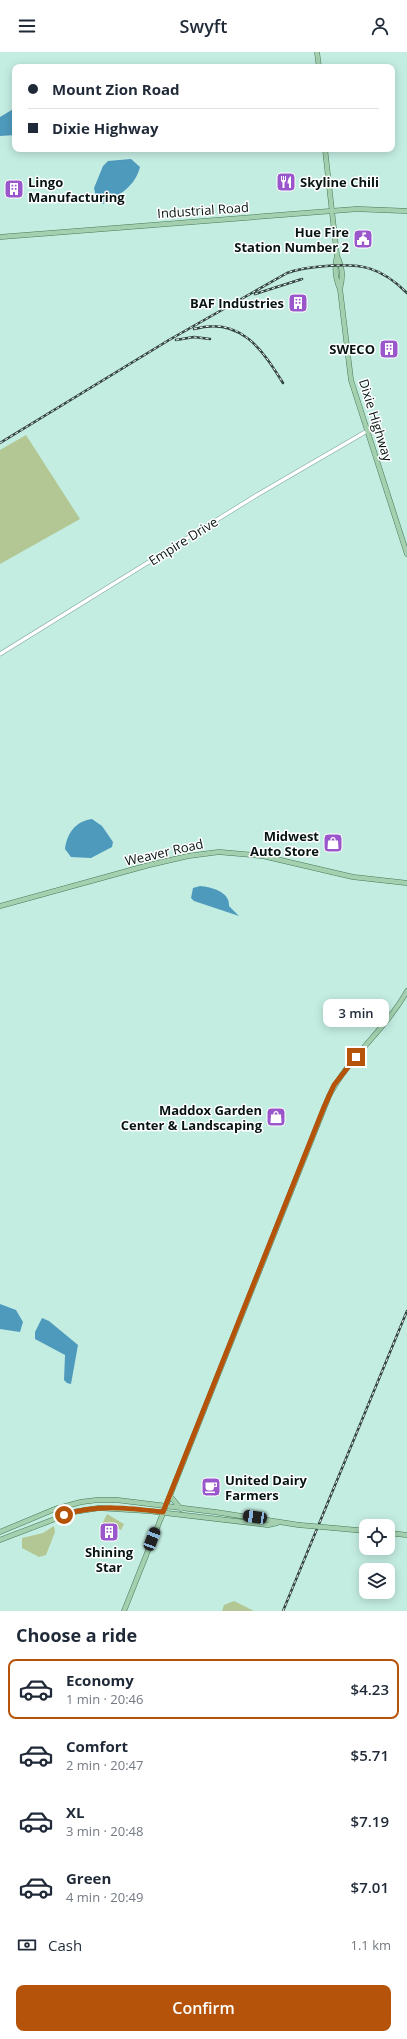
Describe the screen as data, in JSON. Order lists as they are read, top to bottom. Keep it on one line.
{"streets":{"main road":["Industrial Road","Dixie Highway","Weaver Road"],"street":["Empire Drive"]},"crossings":[["Industrial Road","Dixie Highway"],["Dixie Highway","Empire Drive"]],"places":{"restaurant":["Skyline Chili"],"building":["Lingo Manufacturing","BAF Industries","SWECO","Shining Star"],"public building":["Hue Fire Station Number 2"],"shop":["Midwest Auto Store","Maddox Garden Center & Landscaping"],"cafe":["United Dairy Farmers"]},"page":{"header":"Swyft","banner":["Mount Zion Road","Dixie Highway"],"bubble":"3 min","heading":"Choose a ride","list":[{"name":"Economy","note":"1 min · 20:46","value":"$4.23"},{"name":"Comfort","note":"2 min · 20:47","value":"$5.71"},{"name":"XL","note":"3 min · 20:48","value":"$7.19"},{"name":"Green","note":"4 min · 20:49","value":"$7.01"}],"pay":["Cash","1.1 km"],"buttons":"Confirm"}}
